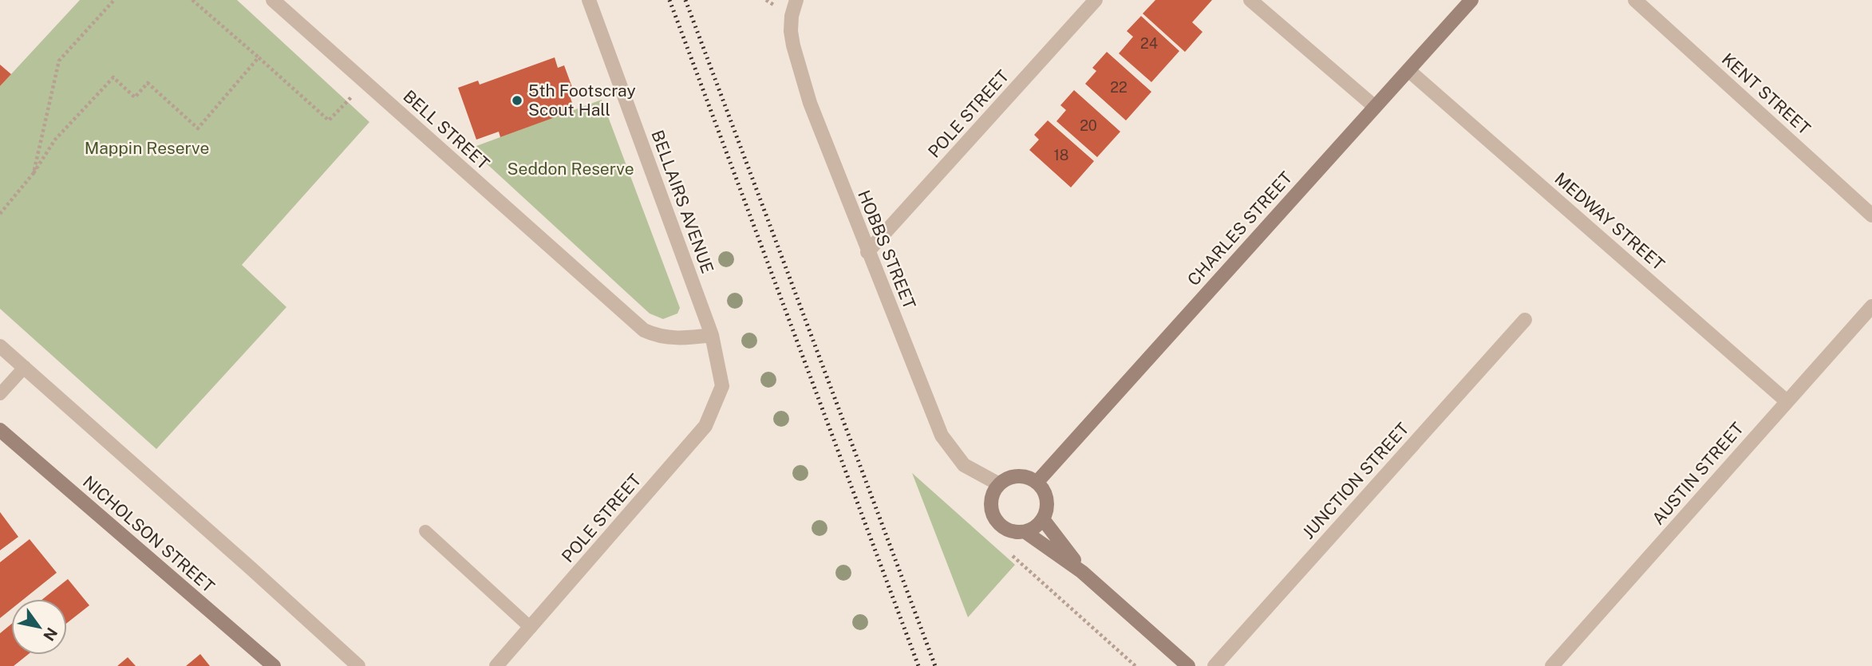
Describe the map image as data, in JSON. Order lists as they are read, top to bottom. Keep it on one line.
{"streets":{"street":["KENT STREET","POLE STREET","BELL STREET","BELLAIRS AVENUE","MEDWAY STREET","CHARLES STREET","HOBBS STREET","AUSTIN STREET","JUNCTION STREET","NICHOLSON STREET"]},"crossings":[["POLE STREET","BELLAIRS AVENUE"],["POLE STREET","HOBBS STREET"],["BELL STREET","BELLAIRS AVENUE"],["MEDWAY STREET","CHARLES STREET"],["MEDWAY STREET","AUSTIN STREET"],["CHARLES STREET","HOBBS STREET"]],"parks":["Mappin Reserve","Seddon Reserve"],"places":["5th Footscray Scout Hall"],"house_numbers":["24","22","20","18"],"north":"bottom right"}
